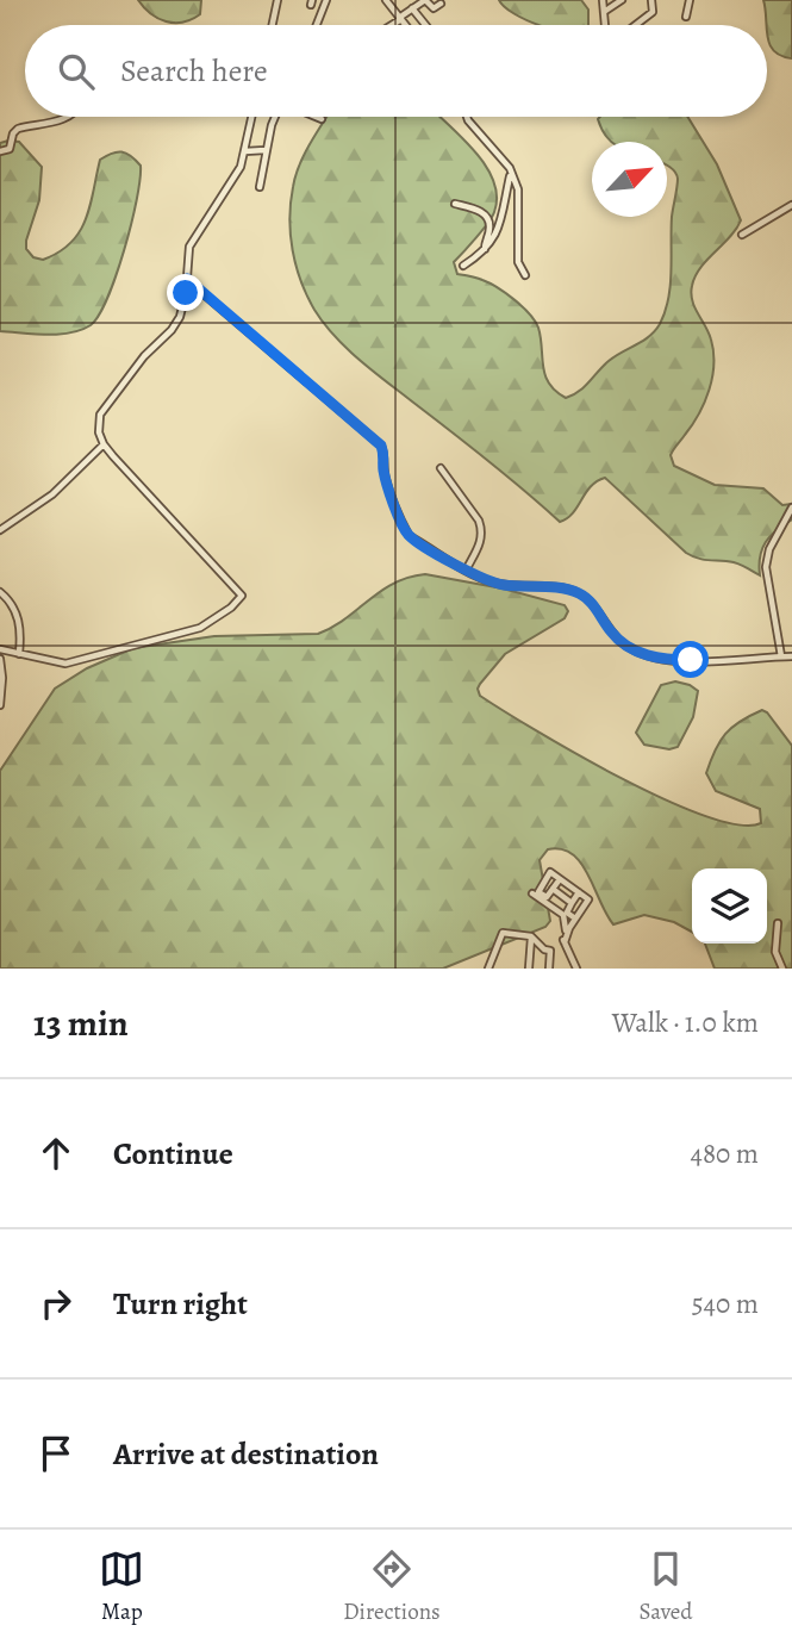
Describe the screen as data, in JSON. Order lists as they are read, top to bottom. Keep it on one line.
{"north":"top right","page":{"search":"Search here","heading":["13 min","Walk · 1.0 km"],"list":[["Continue","480 m"],["Turn right","540 m"],"Arrive at destination"],"nav":["Map","Directions","Saved"]}}
